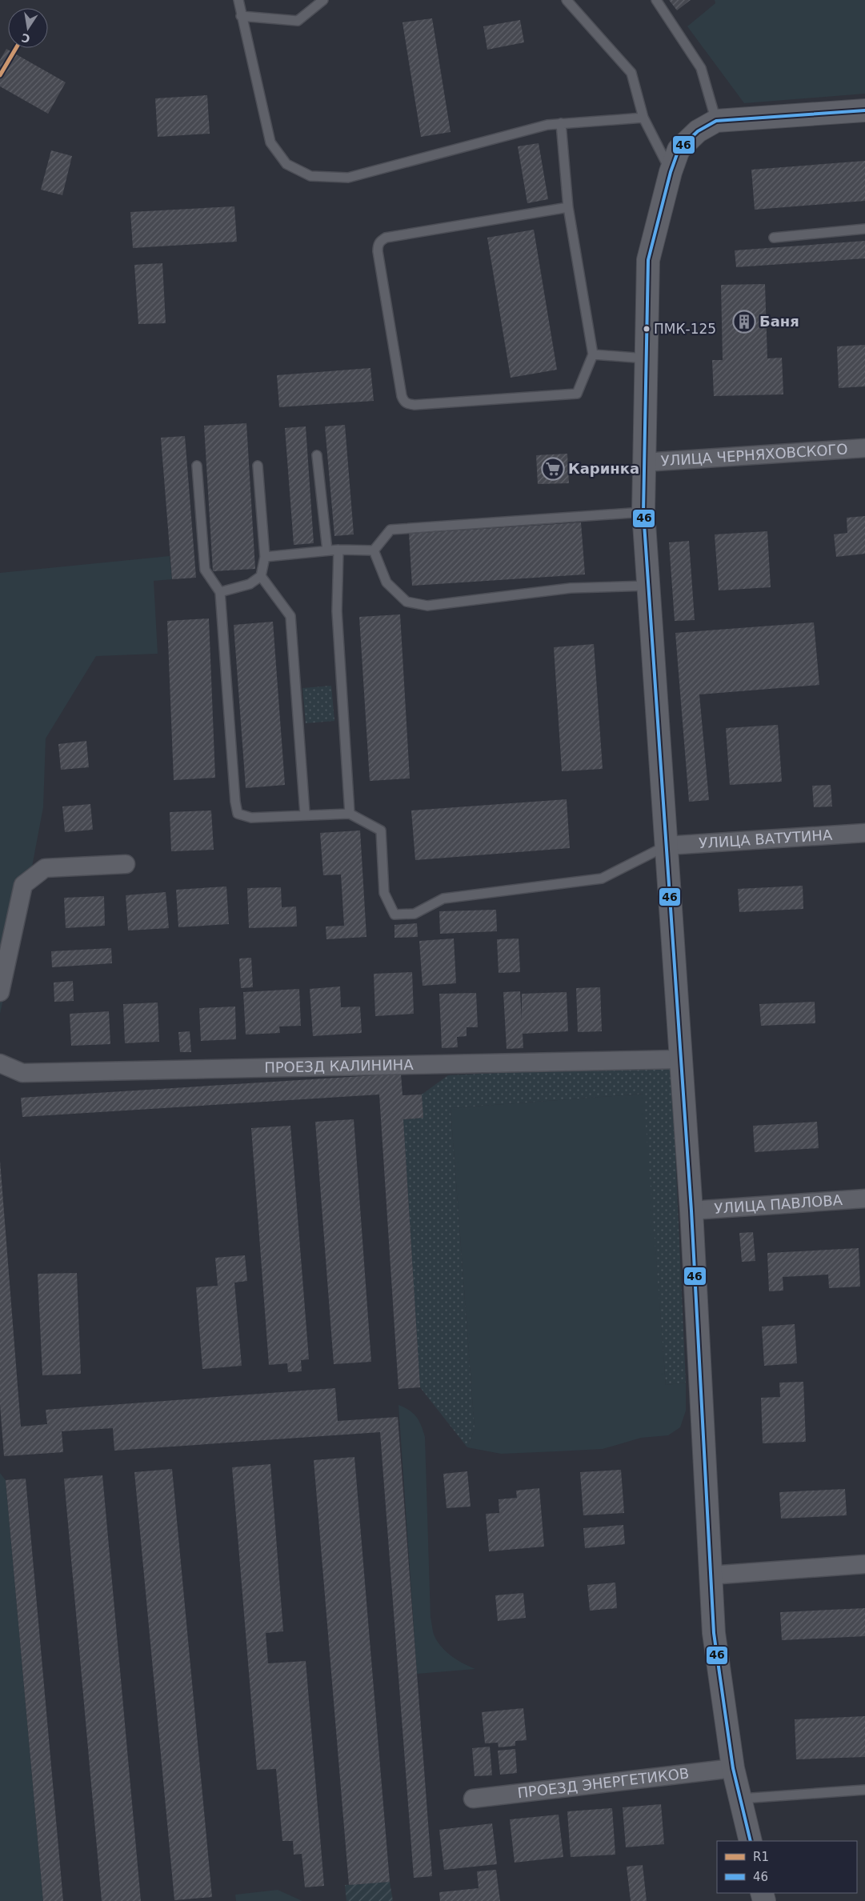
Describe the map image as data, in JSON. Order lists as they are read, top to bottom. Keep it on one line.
{"streets":{"street":["УЛИЦА ЧЕРНЯХОВСКОГО","УЛИЦА ВАТУТИНА","ПРОЕЗД КАЛИНИНА","УЛИЦА ПАВЛОВА","ПРОЕЗД ЭНЕРГЕТИКОВ"]},"places":{"building":["Баня"],"other":["ПМК-125"],"supermarket":["Каринка"]},"lines":["transit line R1","transit line 46"],"legend":["R1","46"],"north":"bottom"}
